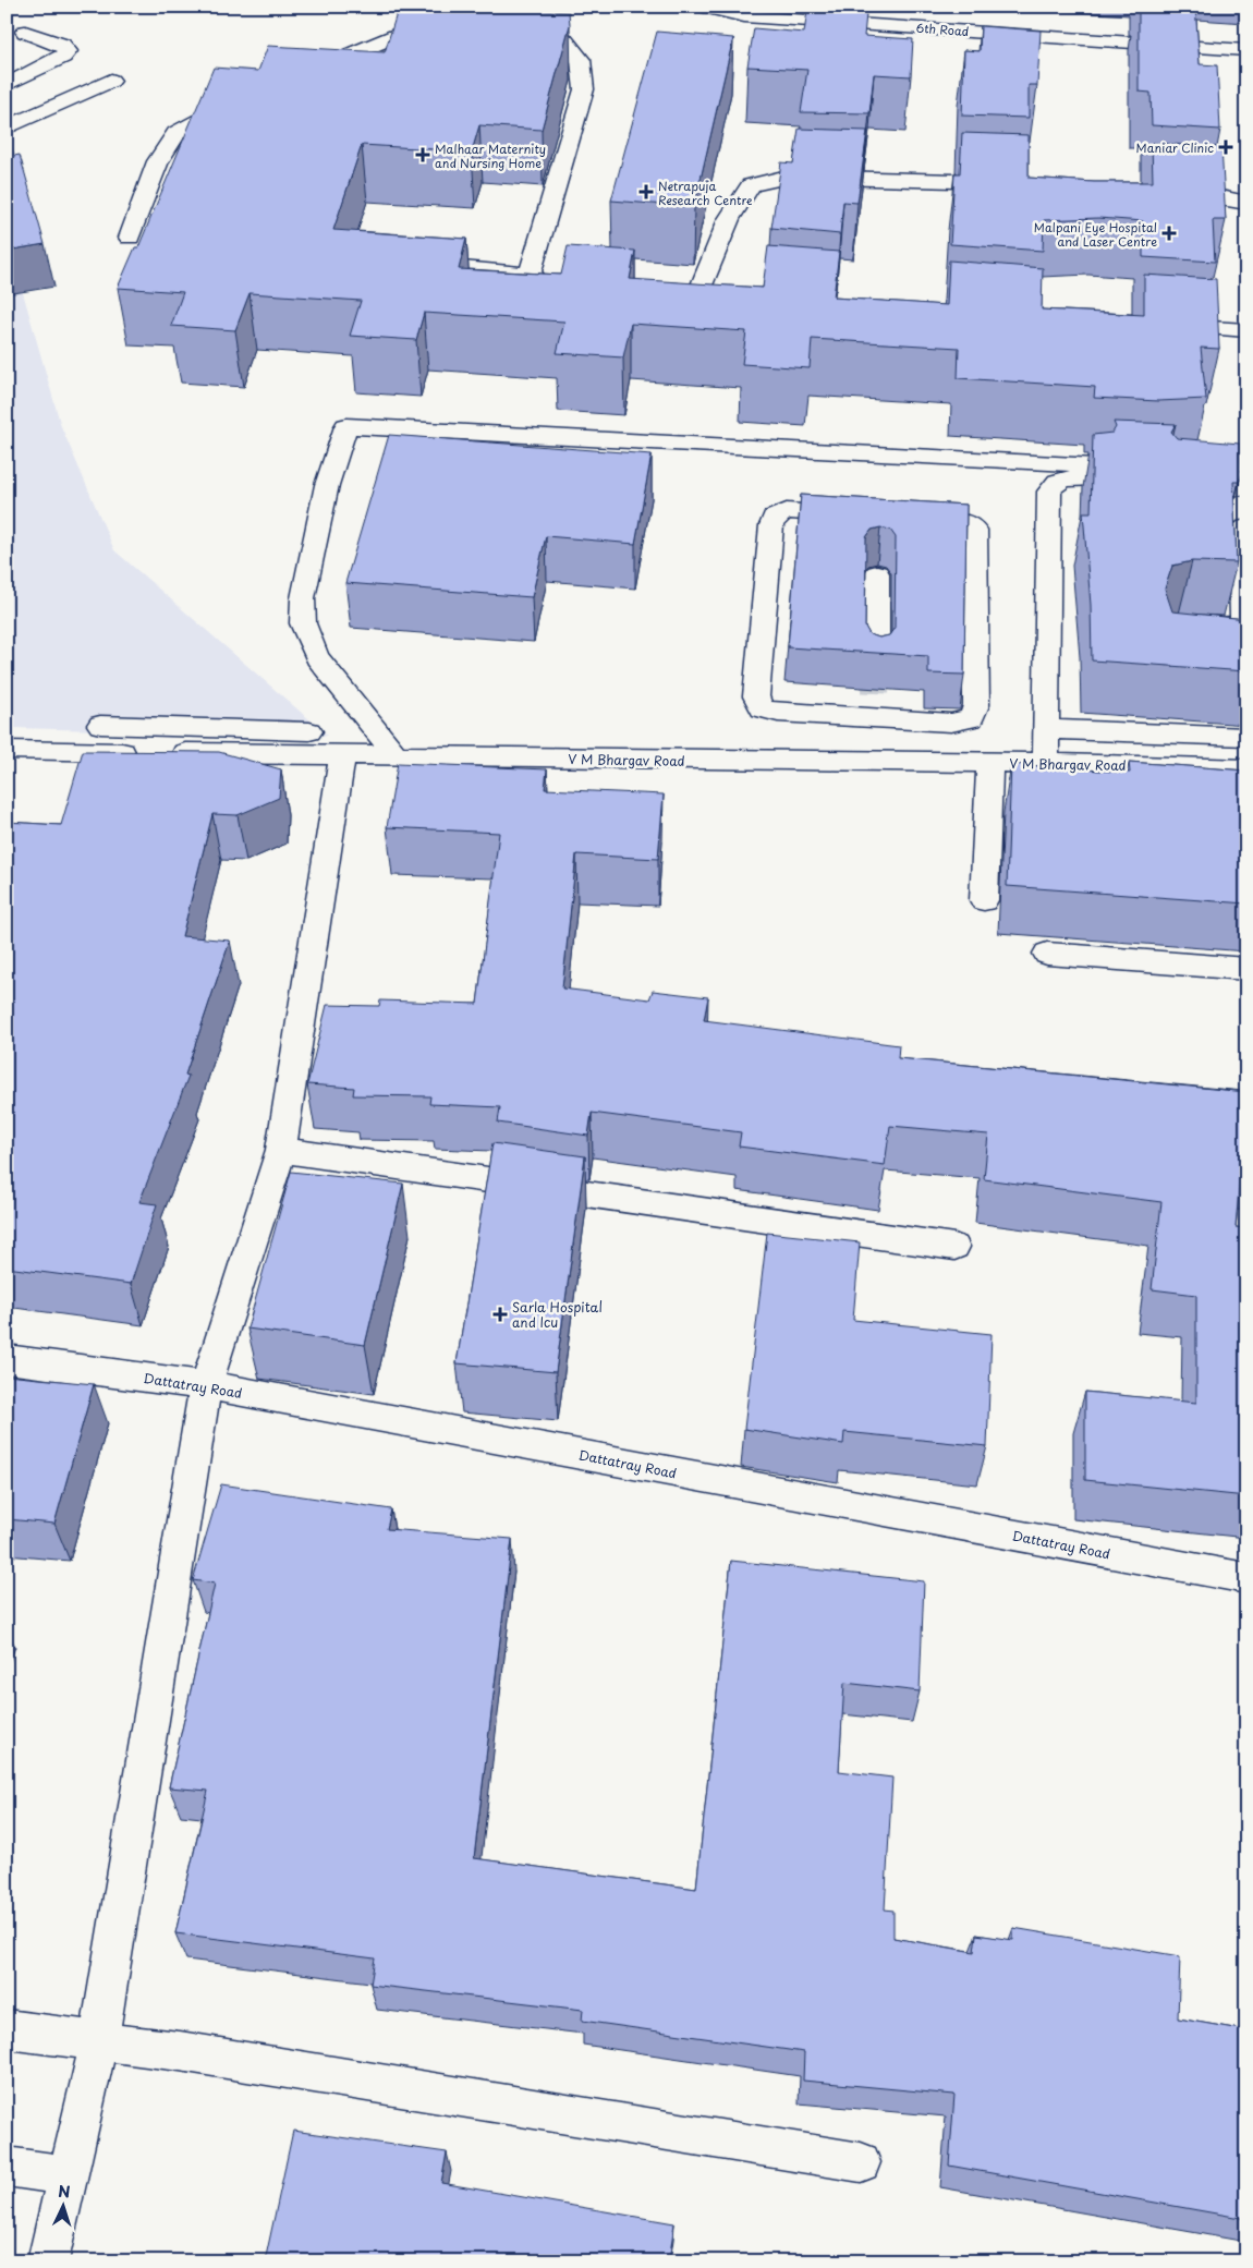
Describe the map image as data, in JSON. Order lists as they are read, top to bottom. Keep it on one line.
{"streets":{"street":["6th Road","V M Bhargav Road","Dattatray Road"]},"places":{"health":["Maniar Clinic","Malhaar Maternity and Nursing Home","Netrapuja Research Centre","Malpani Eye Hospital and Laser Centre","Sarla Hospital and Icu"]},"north":"top"}
